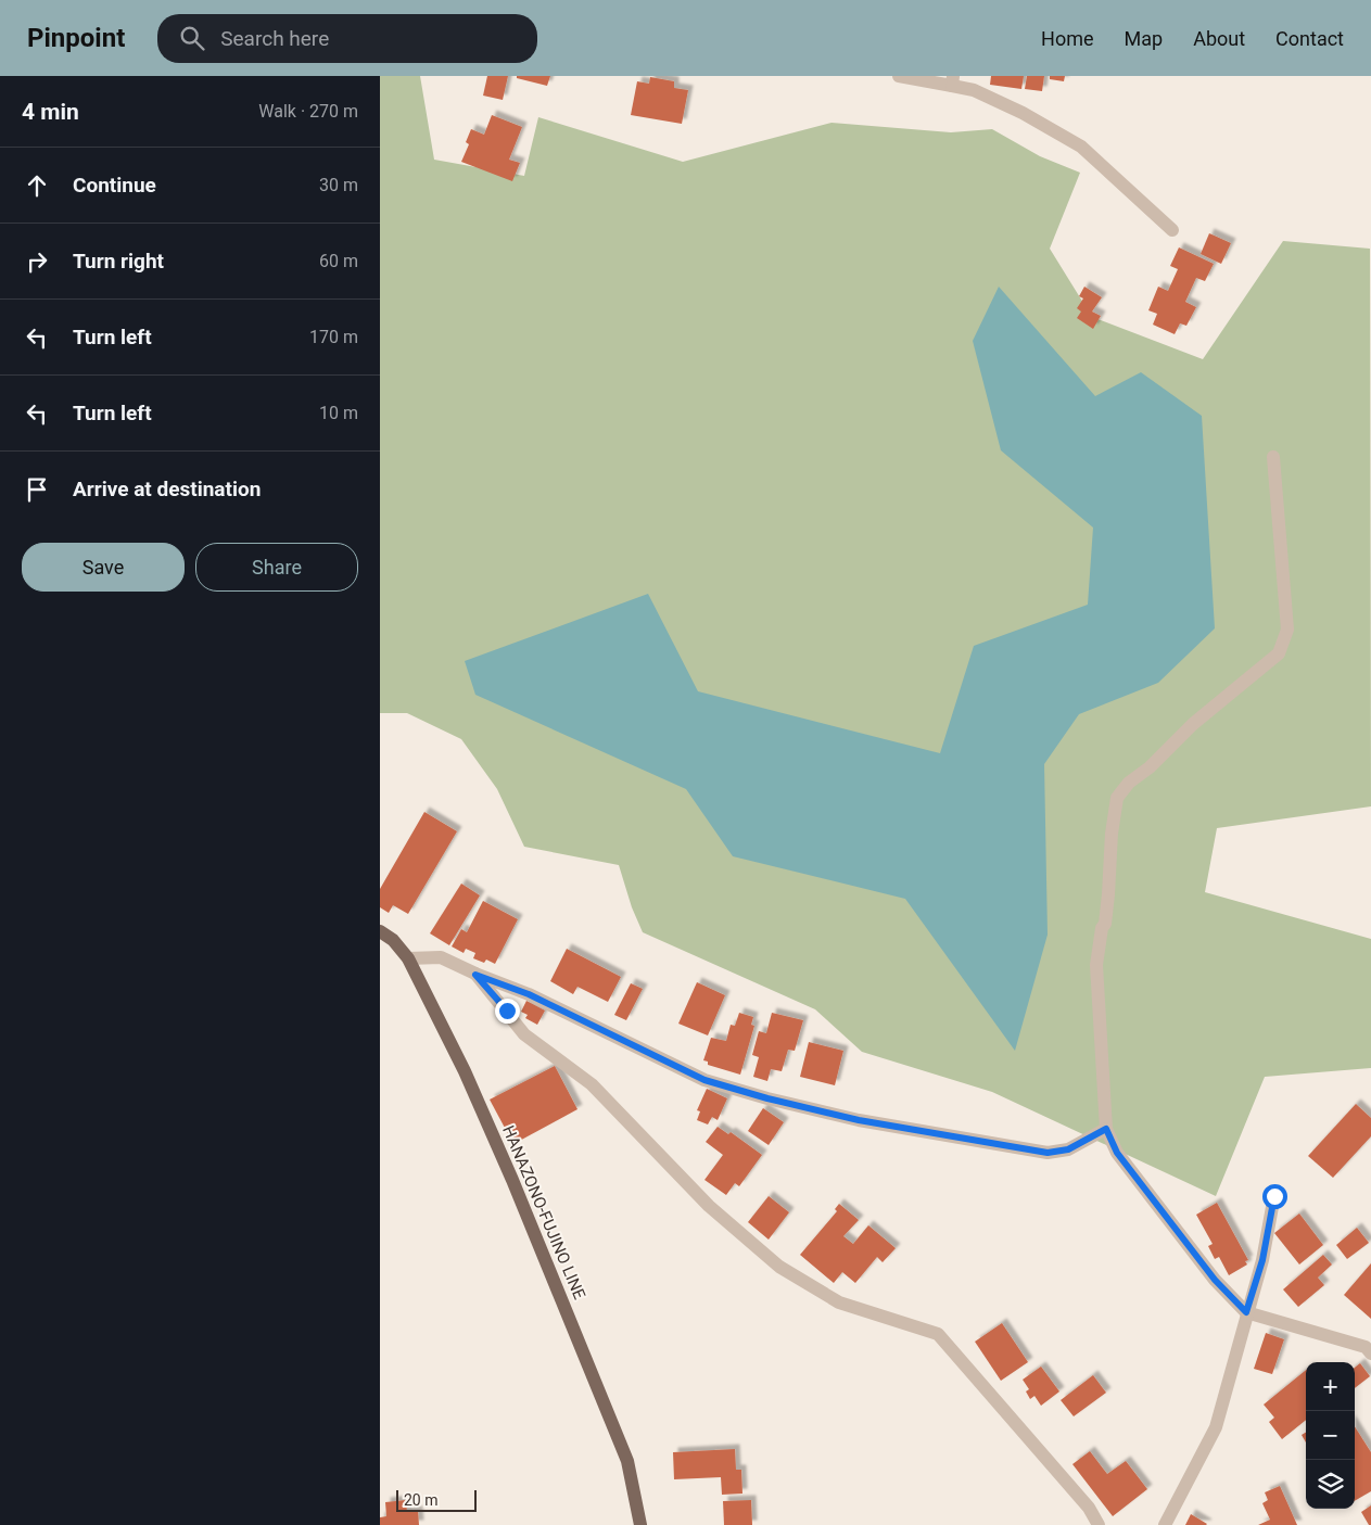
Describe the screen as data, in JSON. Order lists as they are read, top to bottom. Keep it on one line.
{"streets":{"main road":["HANAZONO-FUJINO LINE"]},"scale_bar":"20 m","page":{"header":"Pinpoint","search":"Search here","nav":["Home","Map","About","Contact"],"heading":["4 min","Walk · 270 m"],"list":[["Continue","30 m"],["Turn right","60 m"],["Turn left","170 m"],["Turn left","10 m"],"Arrive at destination"],"buttons":["Save","Share"],"map_buttons":["+","−"],"scale":"20 m"}}
